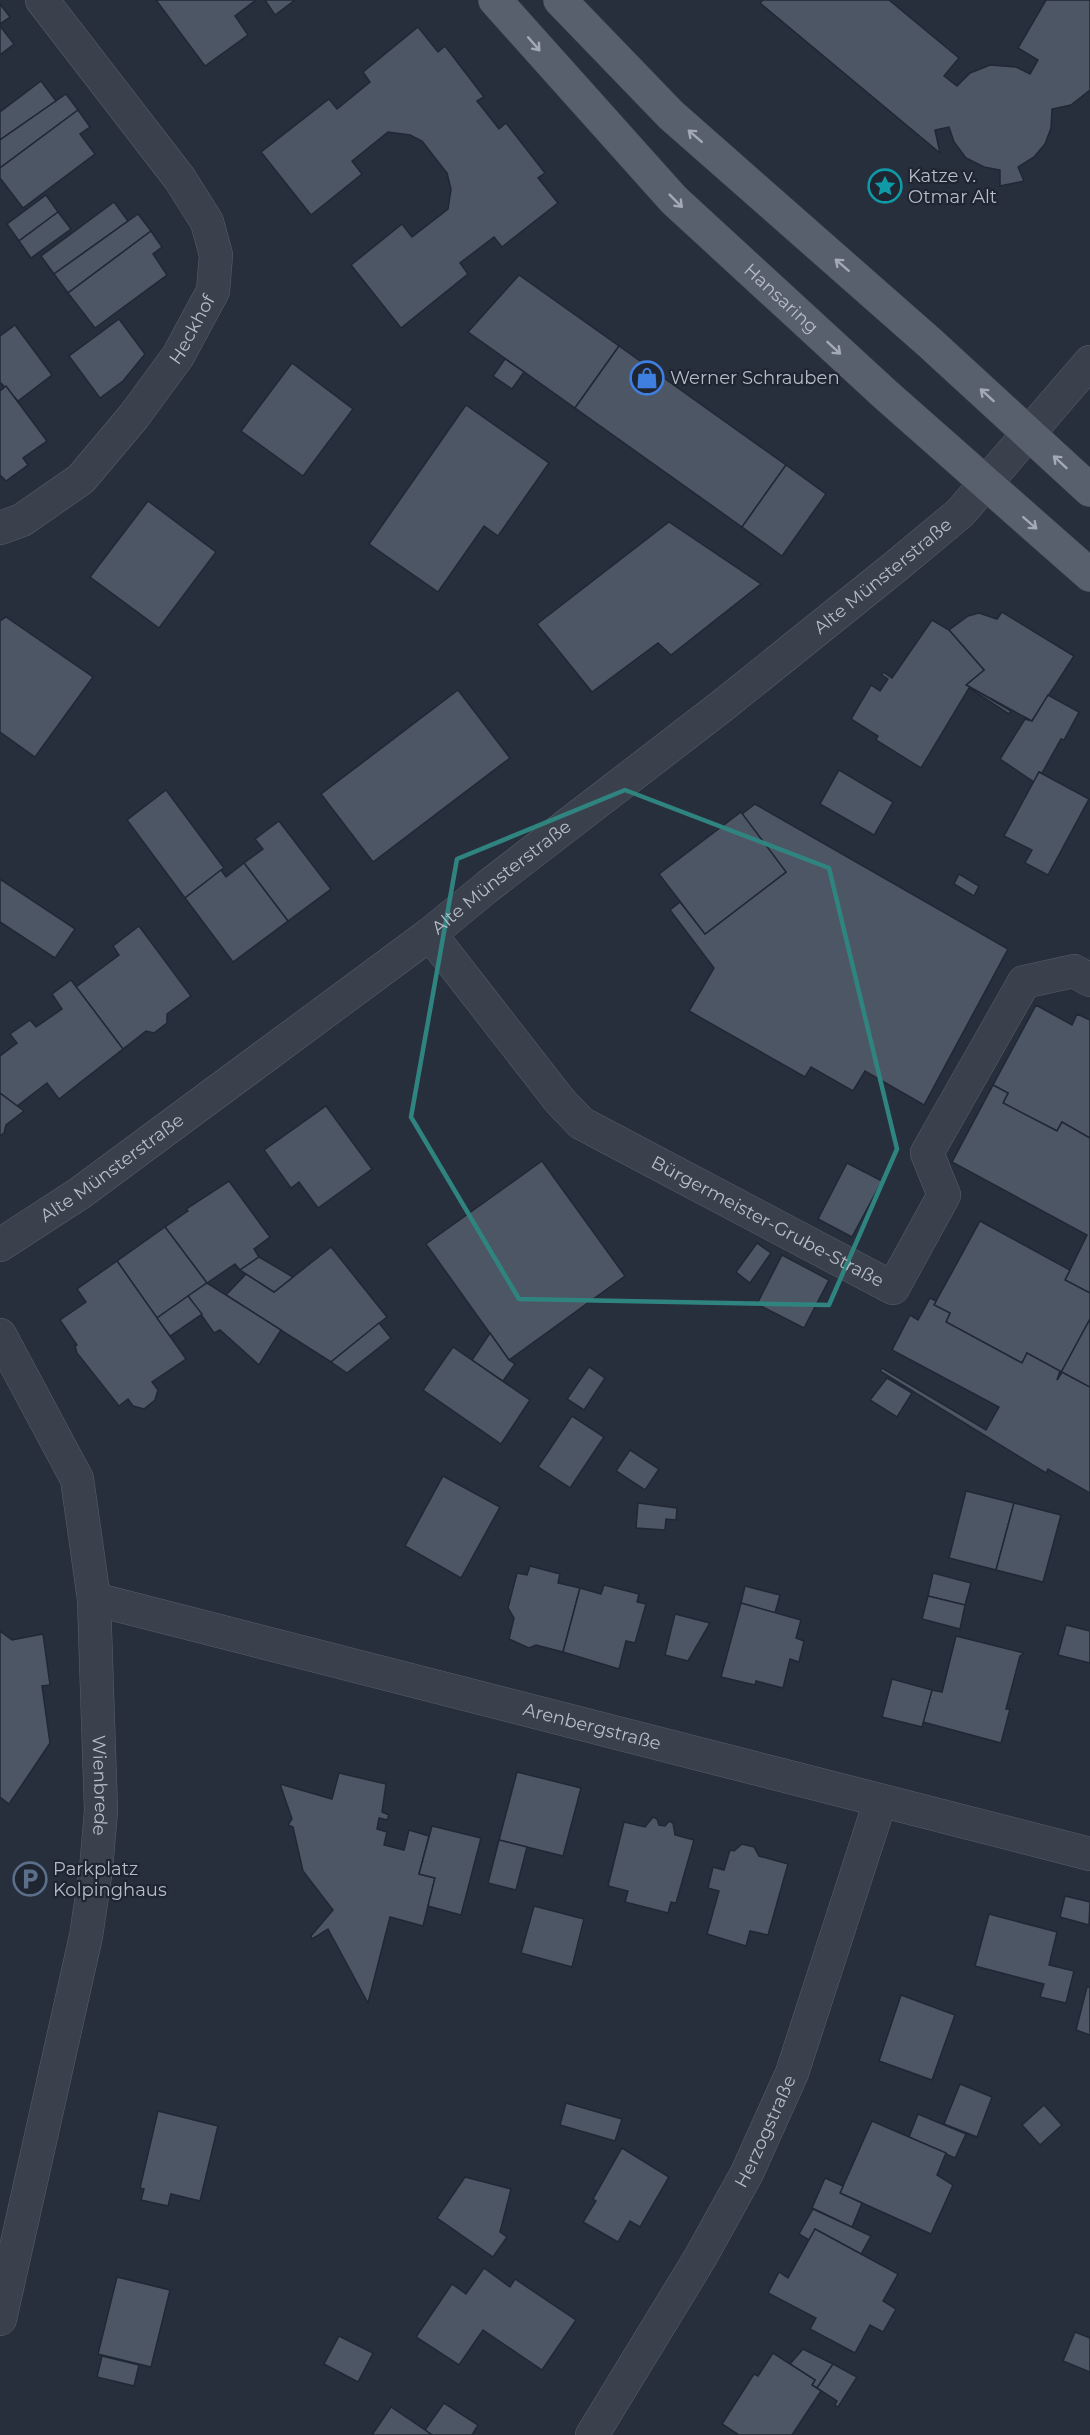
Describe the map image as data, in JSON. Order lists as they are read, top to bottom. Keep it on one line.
{"streets":{"main road":["Hansaring"],"street":["Heckhof","Alte Münsterstraße","Bürgermeister-Grube-Straße","Arenbergstraße","Wienbrede","Herzogstraße"]},"crossings":[["Hansaring","Alte Münsterstraße"],["Alte Münsterstraße","Bürgermeister-Grube-Straße"],["Arenbergstraße","Wienbrede"],["Arenbergstraße","Herzogstraße"]],"places":{"place":["Katze v. Otmar Alt"],"shop":["Werner Schrauben"],"parking":["Parkplatz Kolpinghaus"]}}
